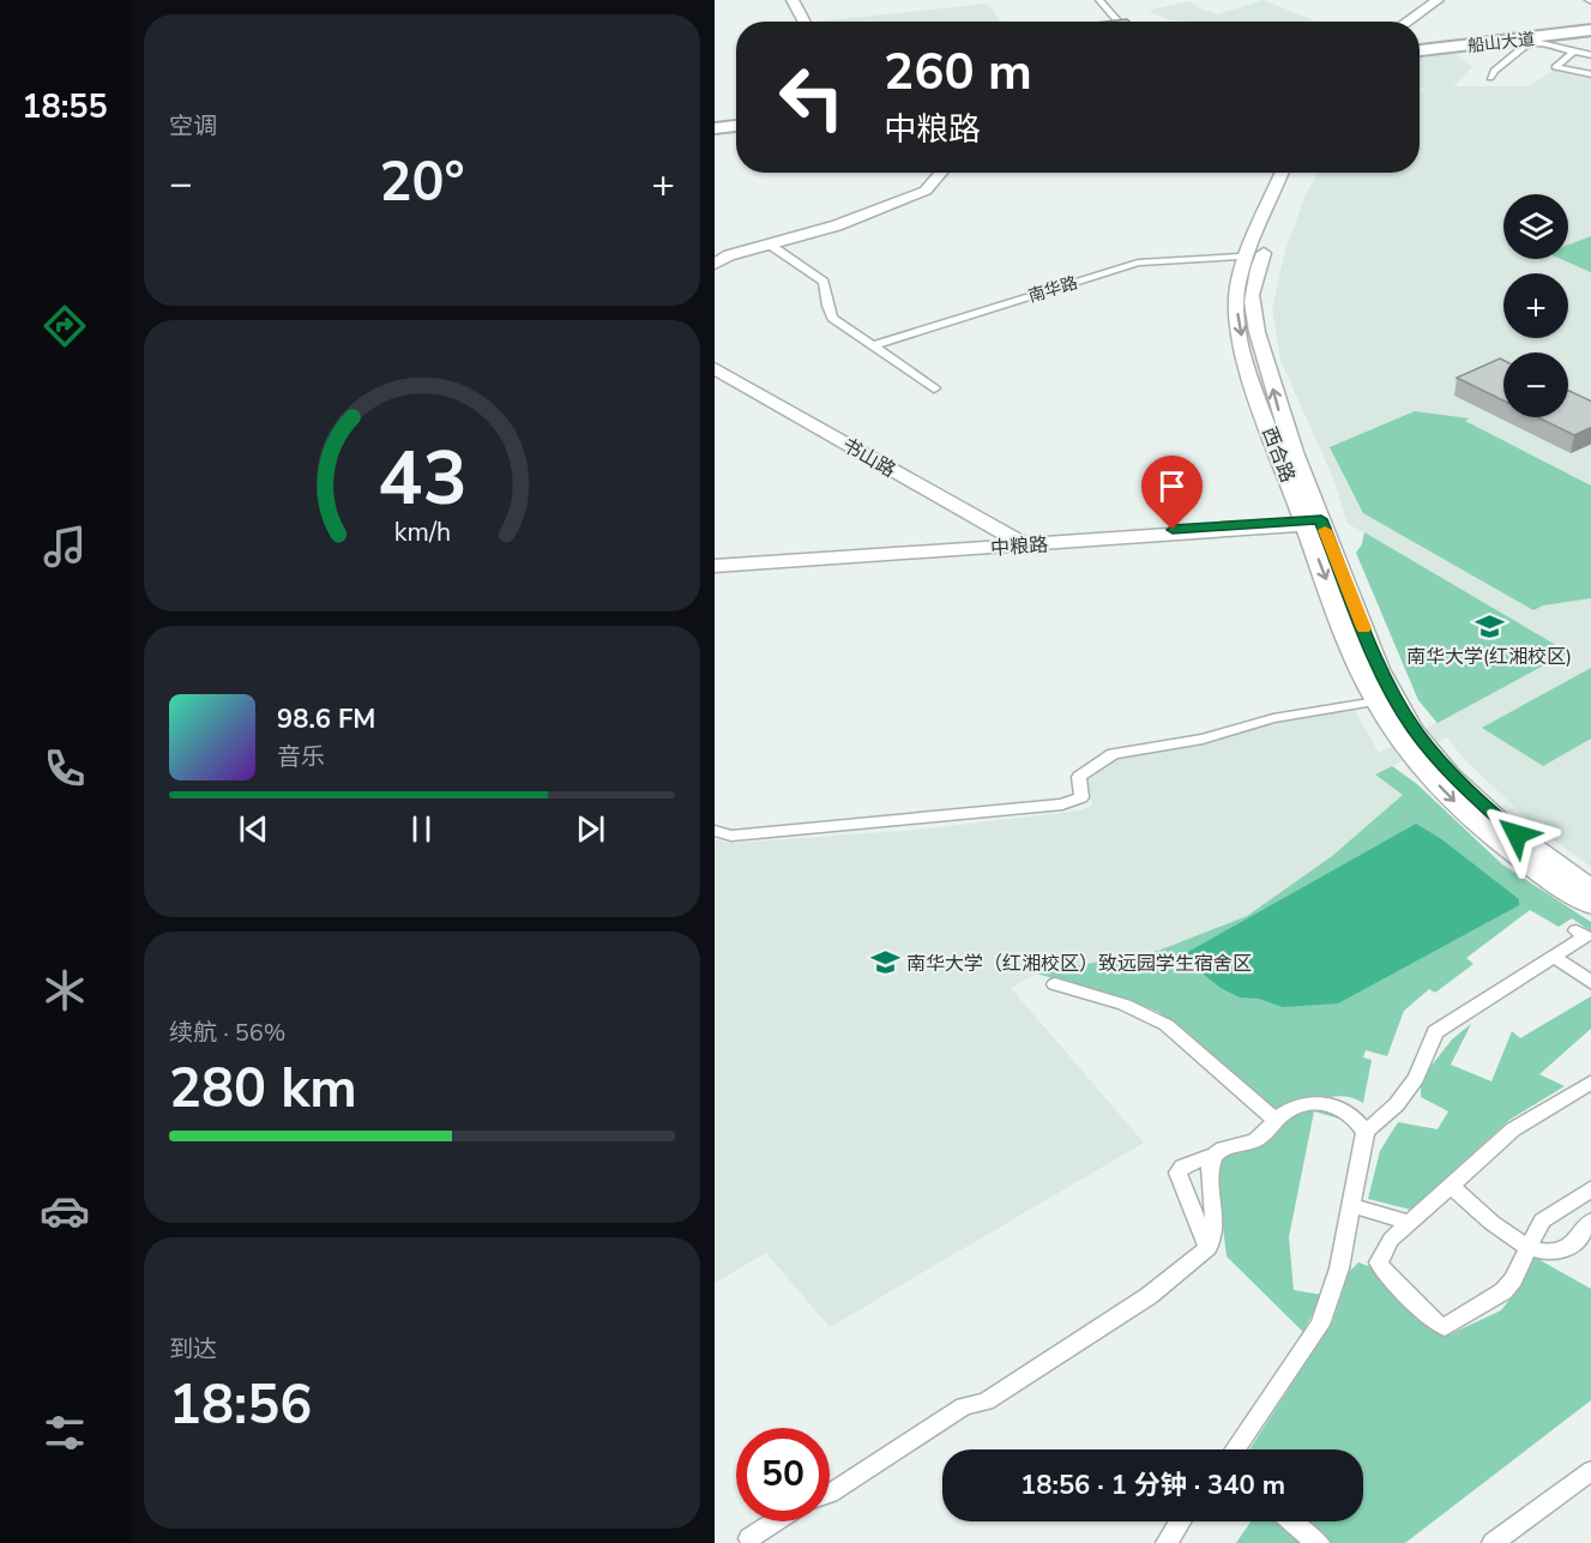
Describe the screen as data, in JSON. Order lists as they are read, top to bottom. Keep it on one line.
{"streets":{"highway":["船山大道"],"main road":["西合路","书山路","中粮路"],"street":["南华路"]},"crossings":[["西合路","中粮路"],["书山路","中粮路"]],"places":{"school or university":["南华大学(红湘校区)","南华大学（红湘校区）致远园学生宿舍区"]},"page":{"tabs":"18:55","tile":["空调",["续航 · 56%","280 km"],["到达","18:56"]],"turn":["260 m","中粮路"],"heat":["−","20°","+"],"map_buttons":["+","−"],"song":["98.6 FM","音乐"],"limit":"50","trip":"18:56 · 1 分钟 · 340 m","gauge":["43","km/h"]}}
